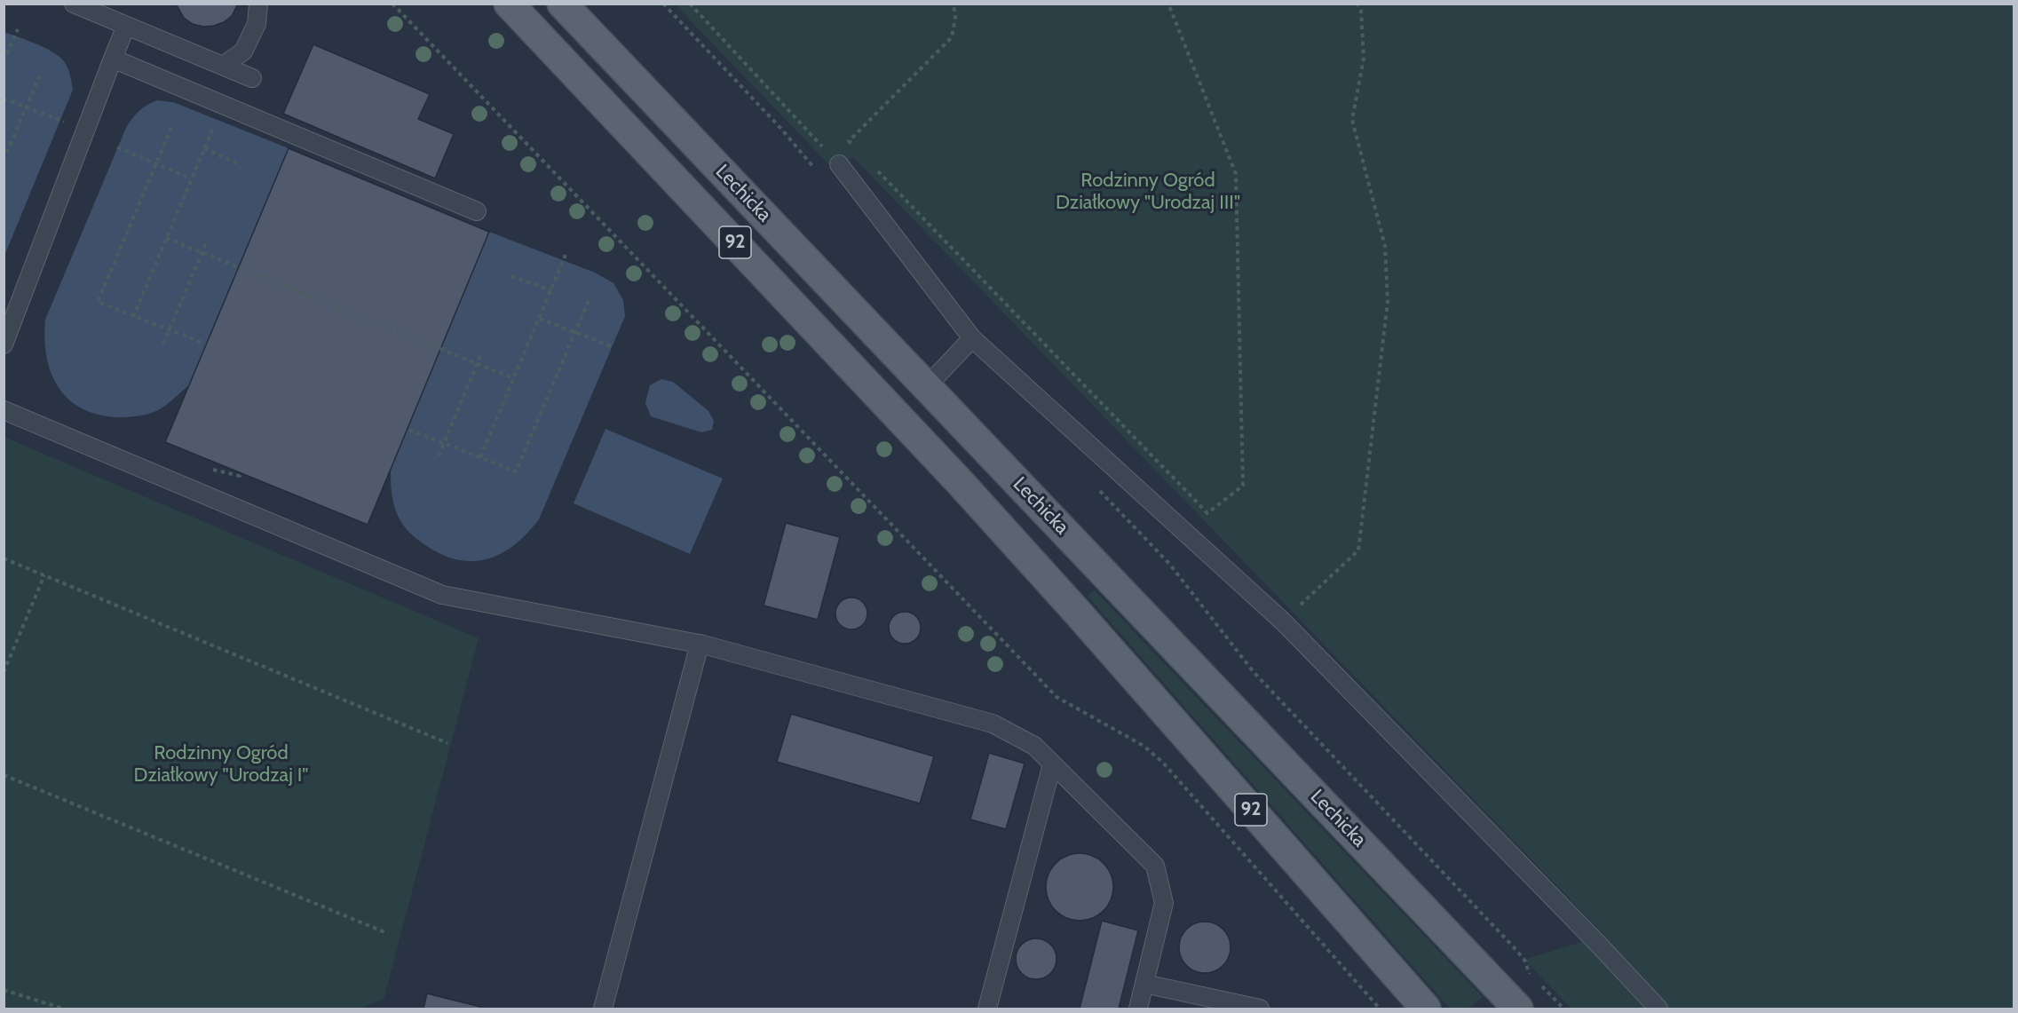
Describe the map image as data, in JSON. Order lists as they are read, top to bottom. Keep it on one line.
{"streets":{"main road":["Lechicka","92"]},"parks":["Rodzinny Ogród Działkowy \"Urodzaj III\"","Rodzinny Ogród Działkowy \"Urodzaj I\""]}
